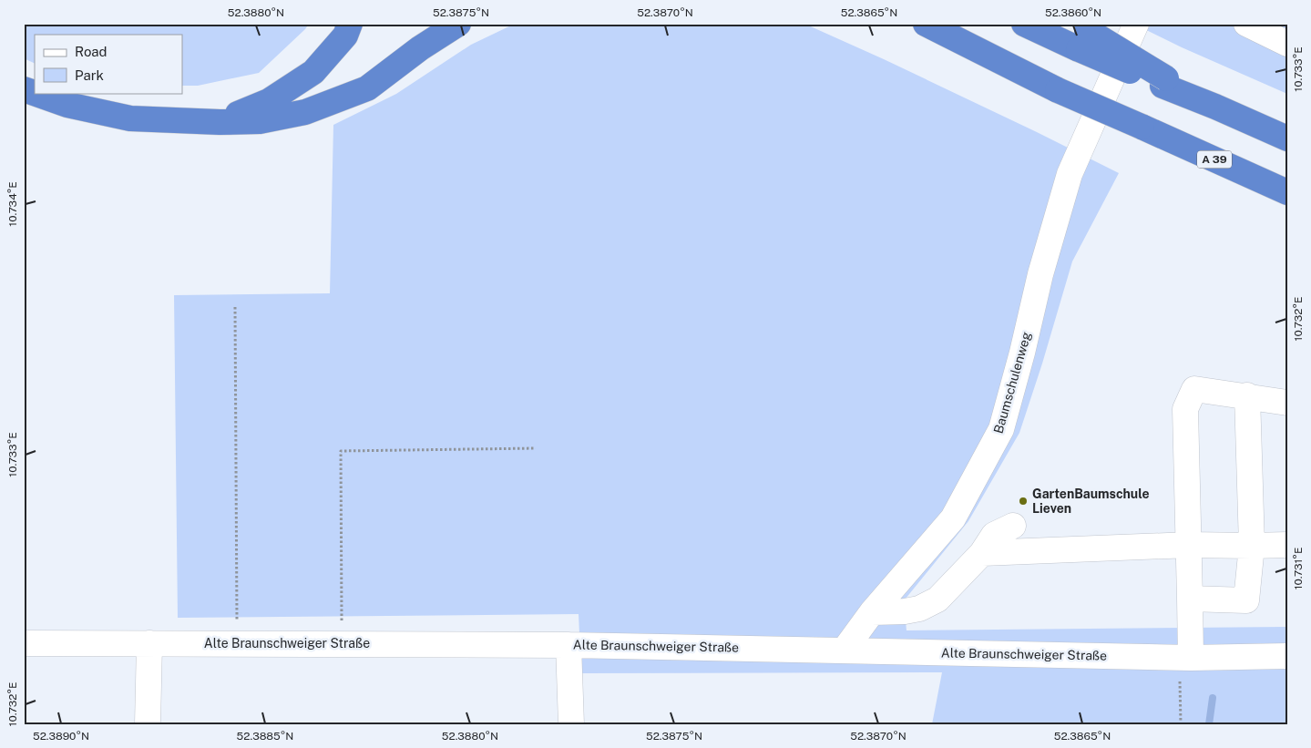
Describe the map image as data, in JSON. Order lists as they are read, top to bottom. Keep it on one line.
{"streets":{"highway":["A 39"],"street":["Baumschulenweg","Alte Braunschweiger Straße"]},"crossings":[["Baumschulenweg","Alte Braunschweiger Straße"]],"places":["GartenBaumschule Lieven"],"legend":["Road","Park"],"coordinates":["52.3880°N","52.3875°N","52.3870°N","52.3865°N","52.3860°N","10.733°E","10.734°E","10.732°E","10.731°E","52.3890°N","52.3885°N"]}
